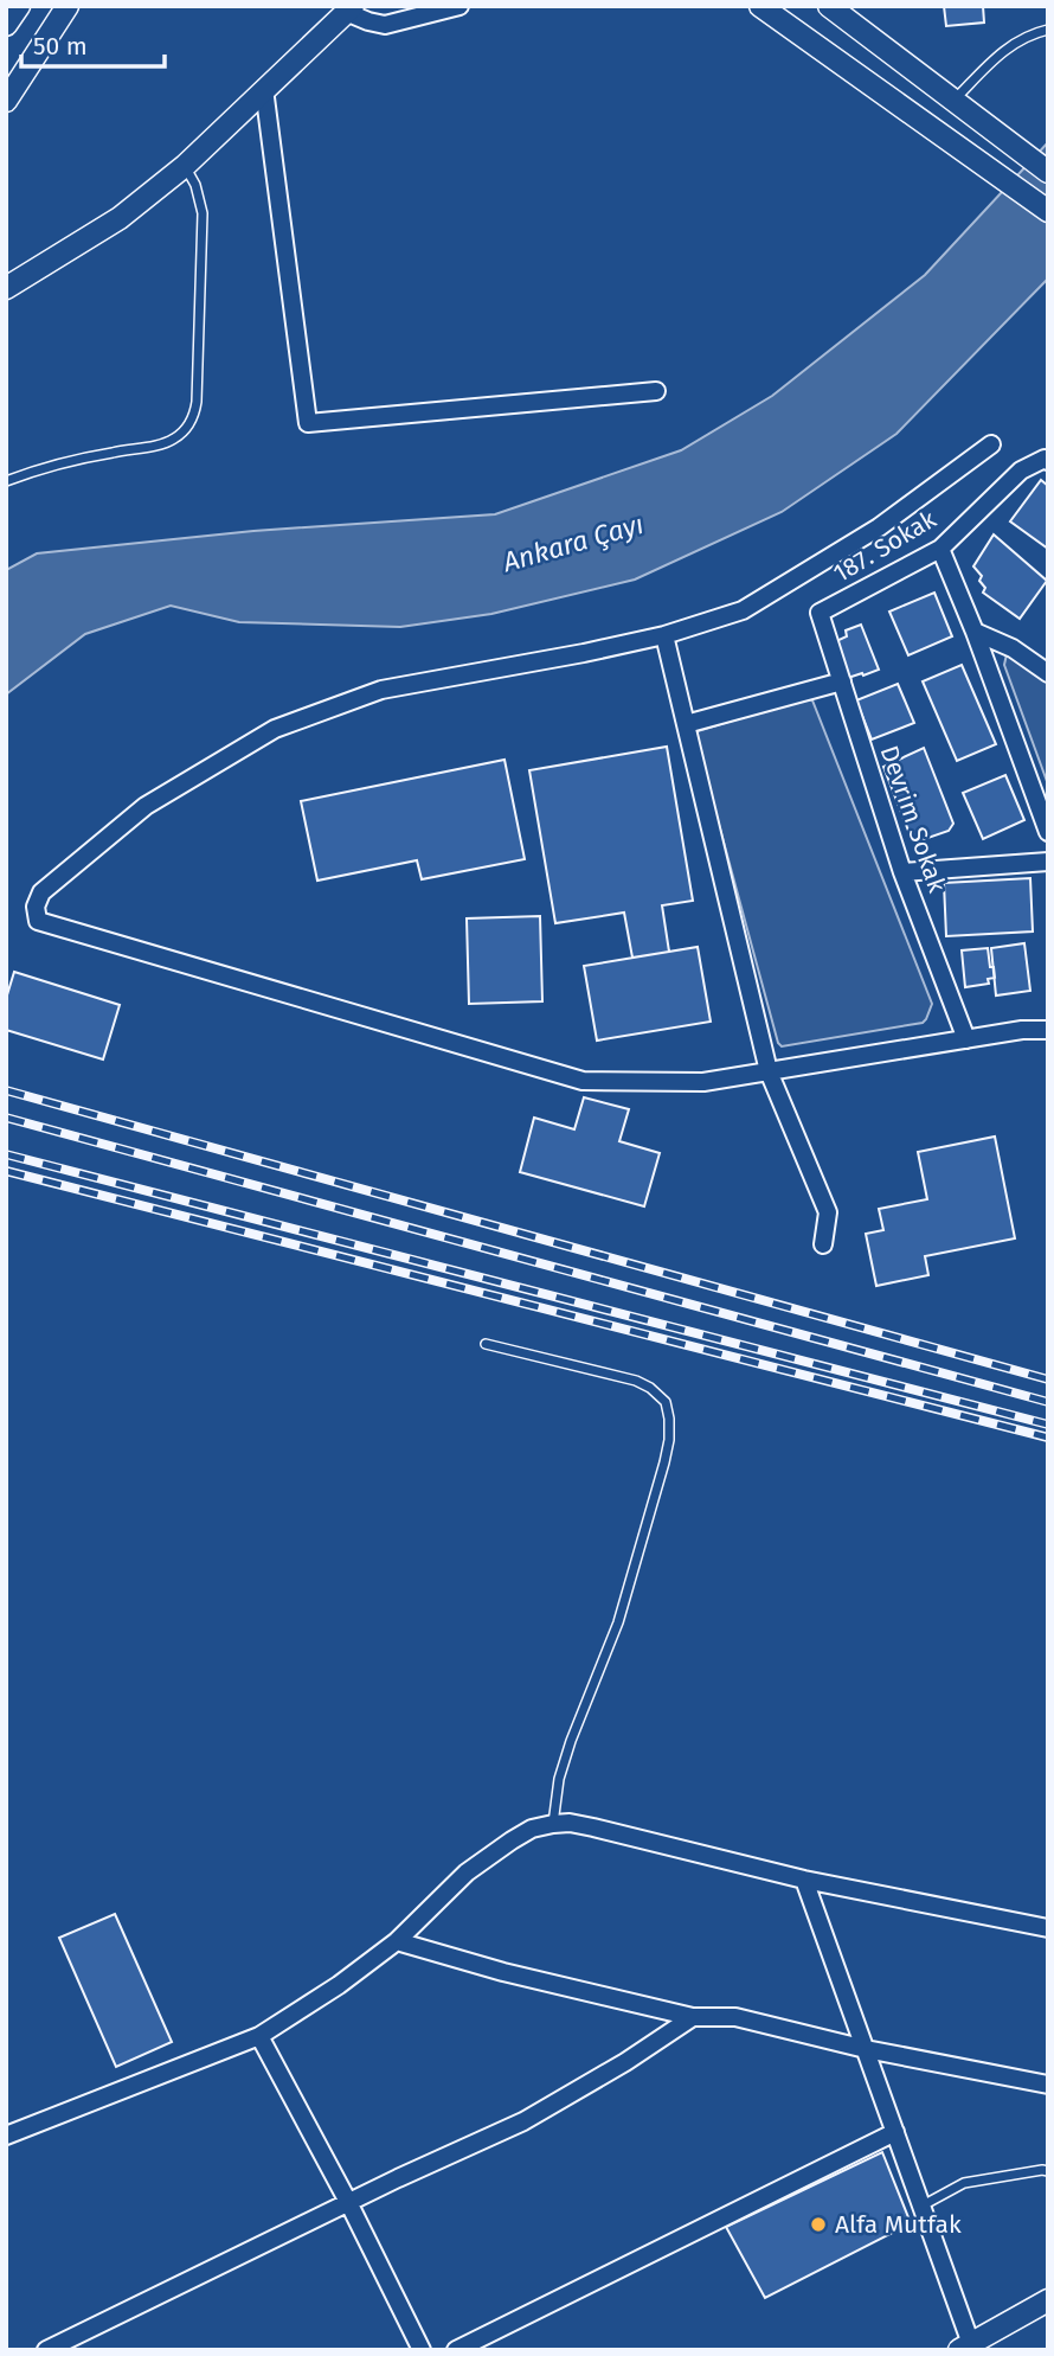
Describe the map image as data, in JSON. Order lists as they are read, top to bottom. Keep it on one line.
{"streets":{"street":["187. Sokak","Devrim Sokak"]},"crossings":[["187. Sokak","Devrim Sokak"]],"water":["Ankara Çayı"],"places":["Alfa Mutfak"],"scale_bar":"50 m"}
